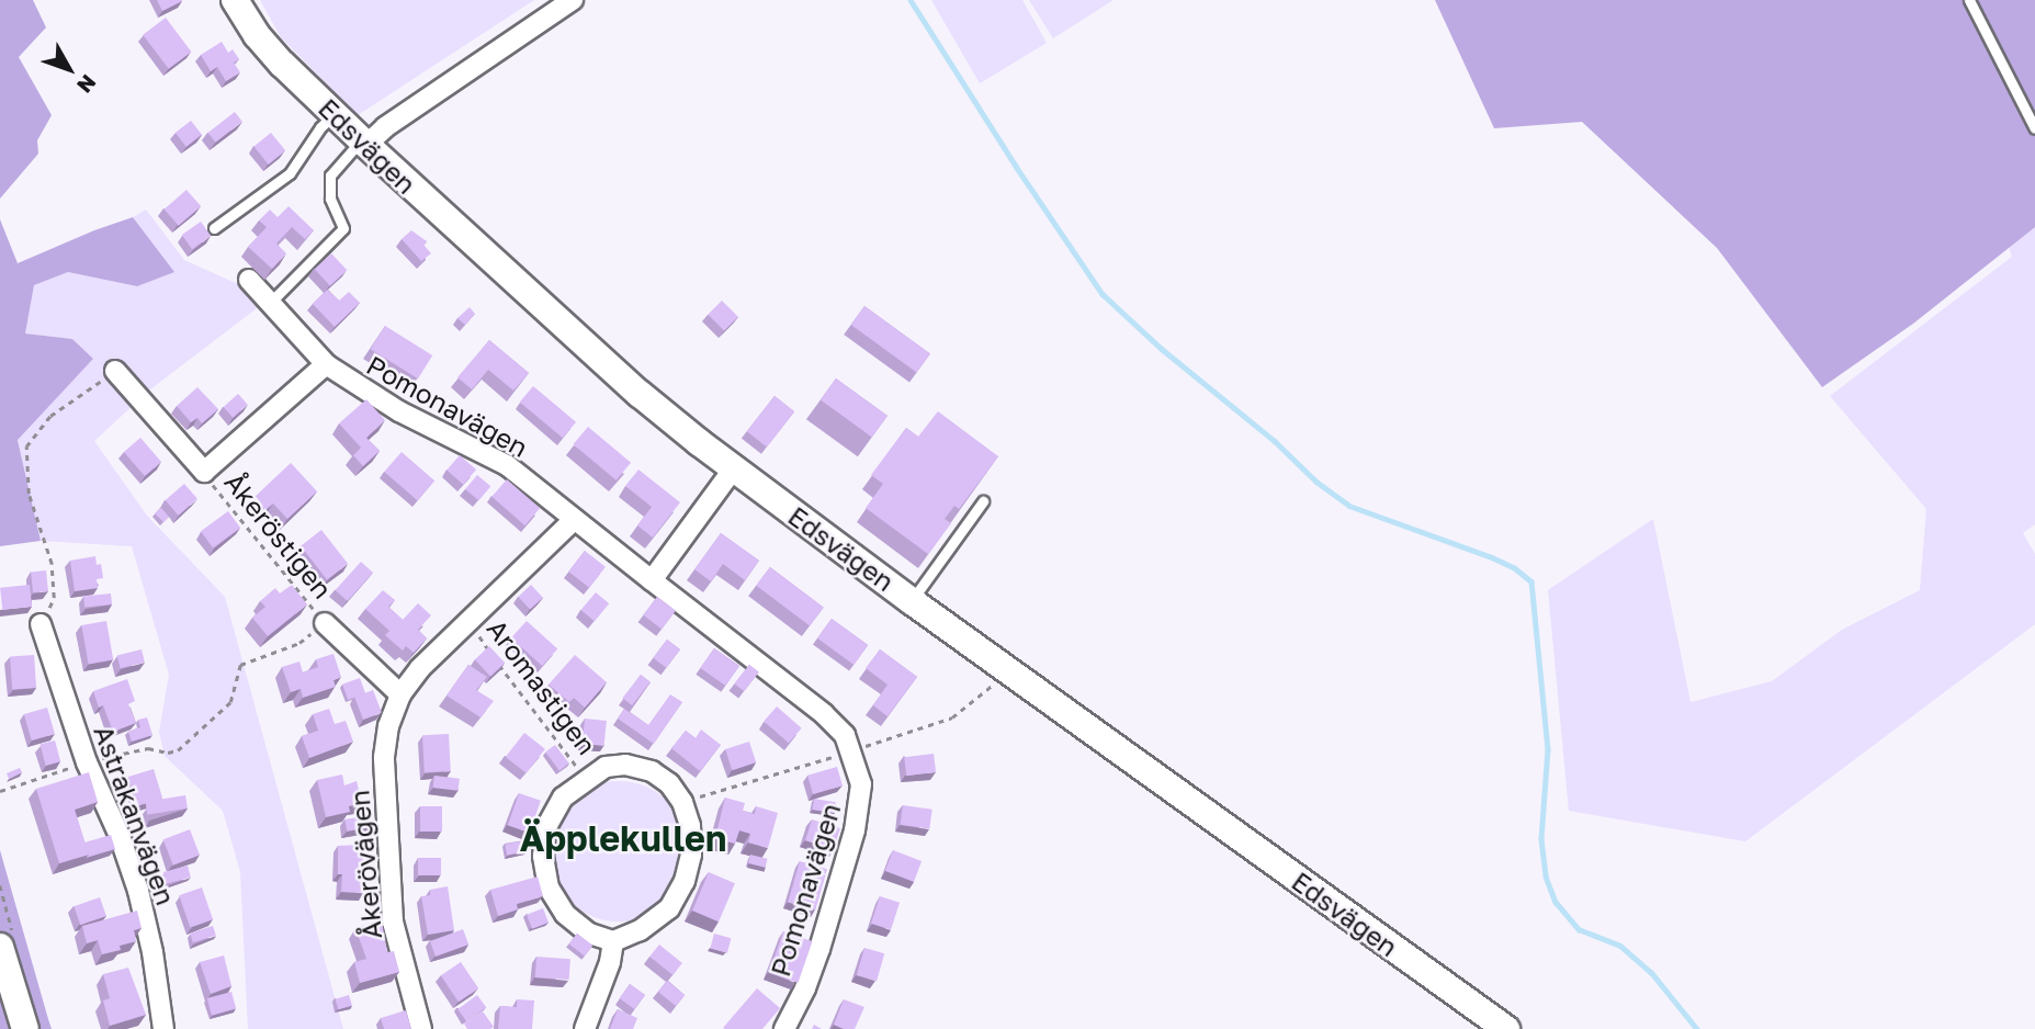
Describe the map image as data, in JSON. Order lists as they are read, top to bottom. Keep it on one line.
{"streets":{"street":["Edsvägen","Pomonavägen","Astrakanvägen","Åkerövägen"],"path":["Åkeröstigen","Aromastigen"]},"crossings":[["Pomonavägen","Åkeröstigen"],["Pomonavägen","Åkerövägen"],["Aromastigen","Åkerövägen"]],"districts":["Äpplekullen"],"north":"bottom right"}
